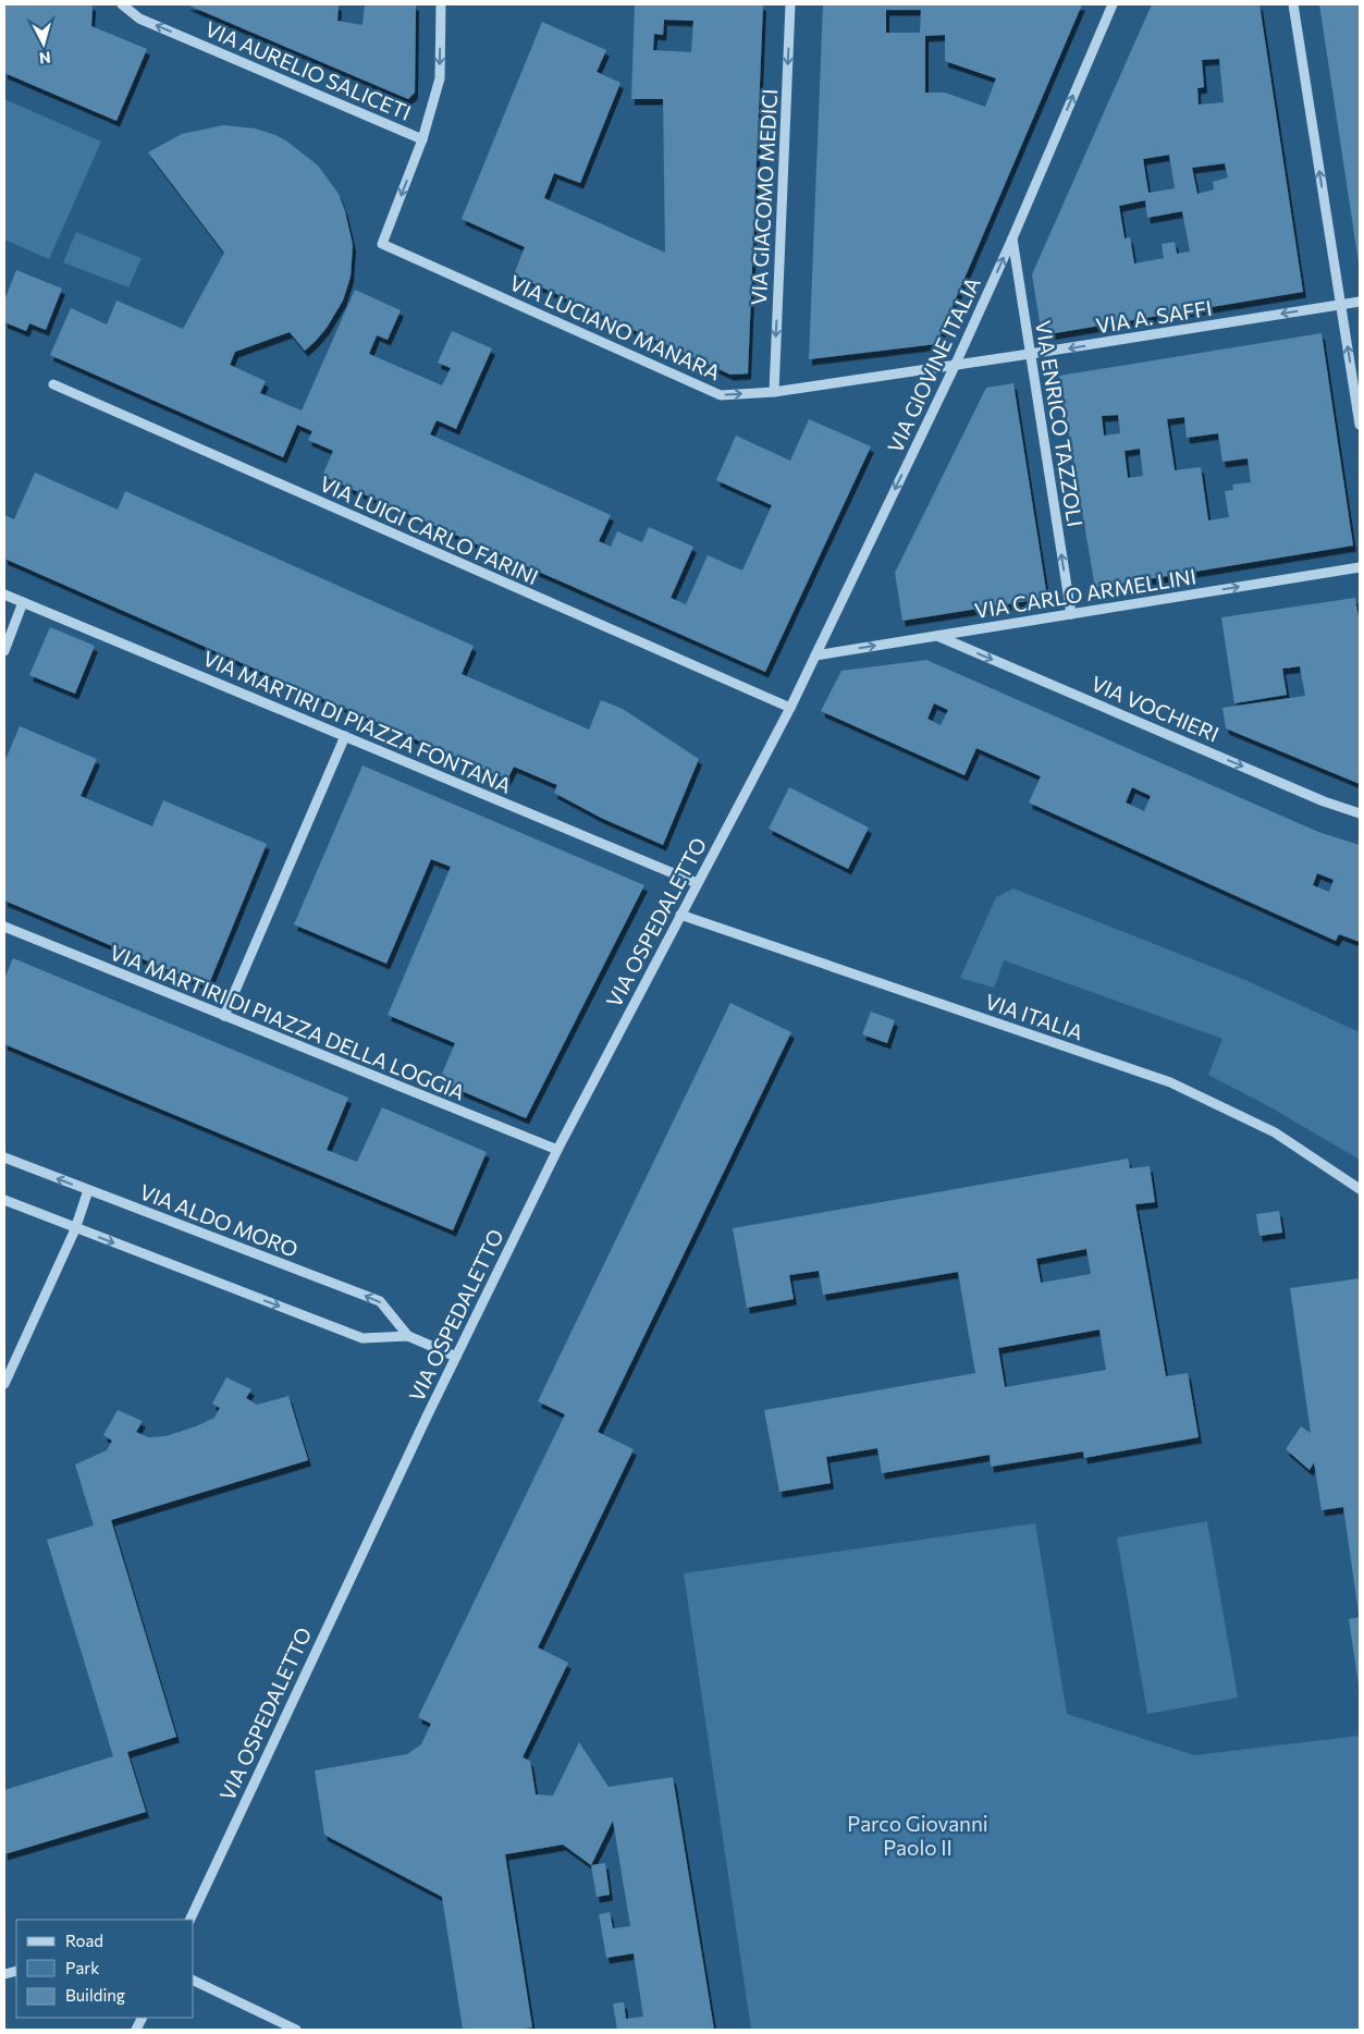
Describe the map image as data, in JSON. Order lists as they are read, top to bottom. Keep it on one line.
{"streets":{"street":["VIA AURELIO SALICETI","VIA GIACOMO MEDICI","VIA A. SAFFI","VIA LUCIANO MANARA","VIA GIOVINE ITALIA","VIA ENRICO TAZZOLI","VIA LUIGI CARLO FARINI","VIA CARLO ARMELLINI","VIA VOCHIERI","VIA MARTIRI DI PIAZZA FONTANA","VIA OSPEDALETTO","VIA ITALIA","VIA MARTIRI DI PIAZZA DELLA LOGGIA","VIA ALDO MORO"]},"crossings":[["VIA AURELIO SALICETI","VIA LUCIANO MANARA"],["VIA GIACOMO MEDICI","VIA LUCIANO MANARA"],["VIA A. SAFFI","VIA LUCIANO MANARA"],["VIA A. SAFFI","VIA GIOVINE ITALIA"],["VIA A. SAFFI","VIA ENRICO TAZZOLI"],["VIA LUCIANO MANARA","VIA GIOVINE ITALIA"],["VIA GIOVINE ITALIA","VIA ENRICO TAZZOLI"],["VIA GIOVINE ITALIA","VIA LUIGI CARLO FARINI"],["VIA GIOVINE ITALIA","VIA CARLO ARMELLINI"],["VIA GIOVINE ITALIA","VIA OSPEDALETTO"],["VIA ENRICO TAZZOLI","VIA CARLO ARMELLINI"],["VIA CARLO ARMELLINI","VIA VOCHIERI"],["VIA MARTIRI DI PIAZZA FONTANA","VIA OSPEDALETTO"],["VIA OSPEDALETTO","VIA ITALIA"],["VIA OSPEDALETTO","VIA MARTIRI DI PIAZZA DELLA LOGGIA"],["VIA OSPEDALETTO","VIA ALDO MORO"]],"one_way":["VIA AURELIO SALICETI","VIA GIACOMO MEDICI","VIA A. SAFFI","VIA LUCIANO MANARA","VIA ENRICO TAZZOLI","VIA CARLO ARMELLINI","VIA VOCHIERI"],"parks":["Parco Giovanni Paolo II"],"legend":["Road","Park","Building"],"north":"bottom"}
